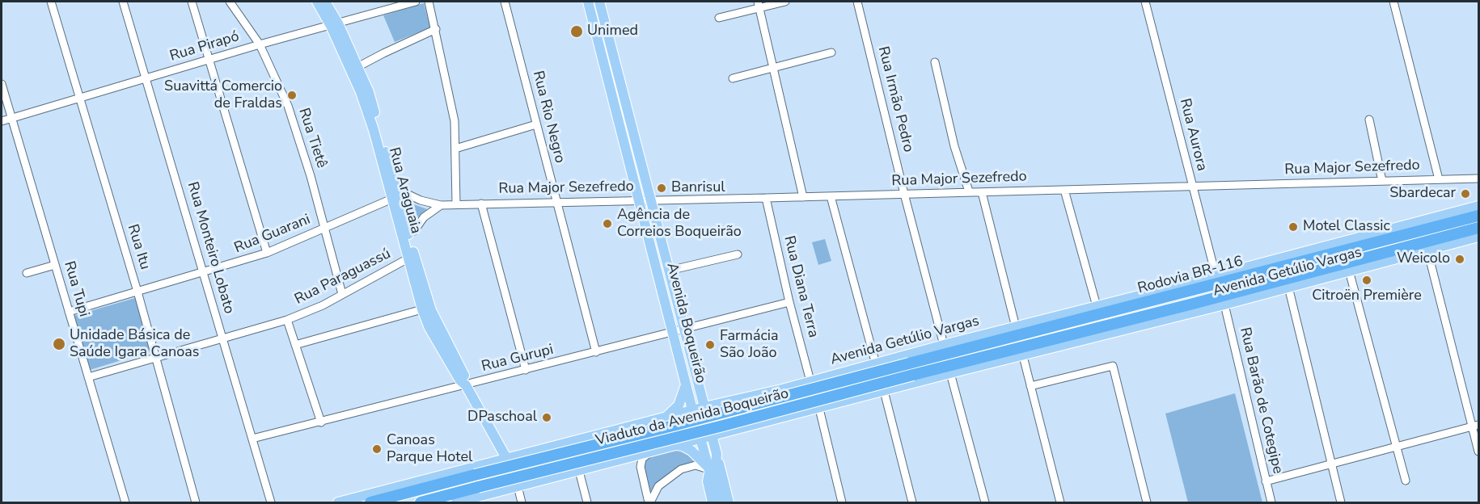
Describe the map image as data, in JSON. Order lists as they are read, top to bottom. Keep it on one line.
{"streets":{"highway":["Rodovia BR-116","Viaduto da Avenida Boqueirão"],"main road":["Rua Araguaia","Avenida Getúlio Vargas","Avenida Boqueirão"],"street":["Rua Pirapó","Rua Irmão Pedro","Rua Rio Negro","Rua Aurora","Rua Tietê","Rua Major Sezefredo","Rua Guarani","Rua Itu","Rua Monteiro Lobato","Rua Paraguassú","Rua Diana Terra","Rua Tupi","Rua Gurupi","Rua Barão de Cotegipe"]},"crossings":[["Rua Pirapó","Rua Tietê"],["Rua Pirapó","Rua Araguaia"],["Rua Pirapó","Rua Itu"],["Rua Pirapó","Rua Monteiro Lobato"],["Rua Pirapó","Rua Tupi"],["Rua Irmão Pedro","Rua Major Sezefredo"],["Rua Irmão Pedro","Avenida Getúlio Vargas"],["Rua Rio Negro","Rua Major Sezefredo"],["Rua Rio Negro","Rua Gurupi"],["Rua Aurora","Rua Major Sezefredo"],["Rua Aurora","Avenida Getúlio Vargas"],["Rua Tietê","Rua Guarani"],["Rua Tietê","Rua Paraguassú"],["Rua Major Sezefredo","Rua Araguaia"],["Rua Major Sezefredo","Rua Guarani"],["Rua Major Sezefredo","Rua Diana Terra"],["Rua Major Sezefredo","Avenida Boqueirão"],["Rua Araguaia","Rua Guarani"],["Rua Araguaia","Avenida Getúlio Vargas"],["Rua Araguaia","Rua Paraguassú"],["Rua Araguaia","Rua Gurupi"],["Rua Guarani","Rua Itu"],["Rua Guarani","Rua Monteiro Lobato"],["Rua Guarani","Rua Tupi"],["Rua Itu","Rua Paraguassú"],["Rua Monteiro Lobato","Rua Paraguassú"],["Rua Monteiro Lobato","Rua Gurupi"],["Avenida Getúlio Vargas","Rua Diana Terra"],["Avenida Getúlio Vargas","Avenida Boqueirão"],["Avenida Getúlio Vargas","Rua Barão de Cotegipe"],["Rodovia BR-116","Viaduto da Avenida Boqueirão"],["Rua Paraguassú","Rua Tupi"],["Rua Diana Terra","Rua Gurupi"],["Avenida Boqueirão","Rua Gurupi"]],"places":["Unimed","Suavittá Comercio de Fraldas","Banrisul","Sbardecar","Agência de Correios Boqueirão","Motel Classic","Weicolo","Citroën Première","Unidade Básica de Saúde Igara Canoas","Farmácia São João","DPaschoal","Canoas Parque Hotel"]}
